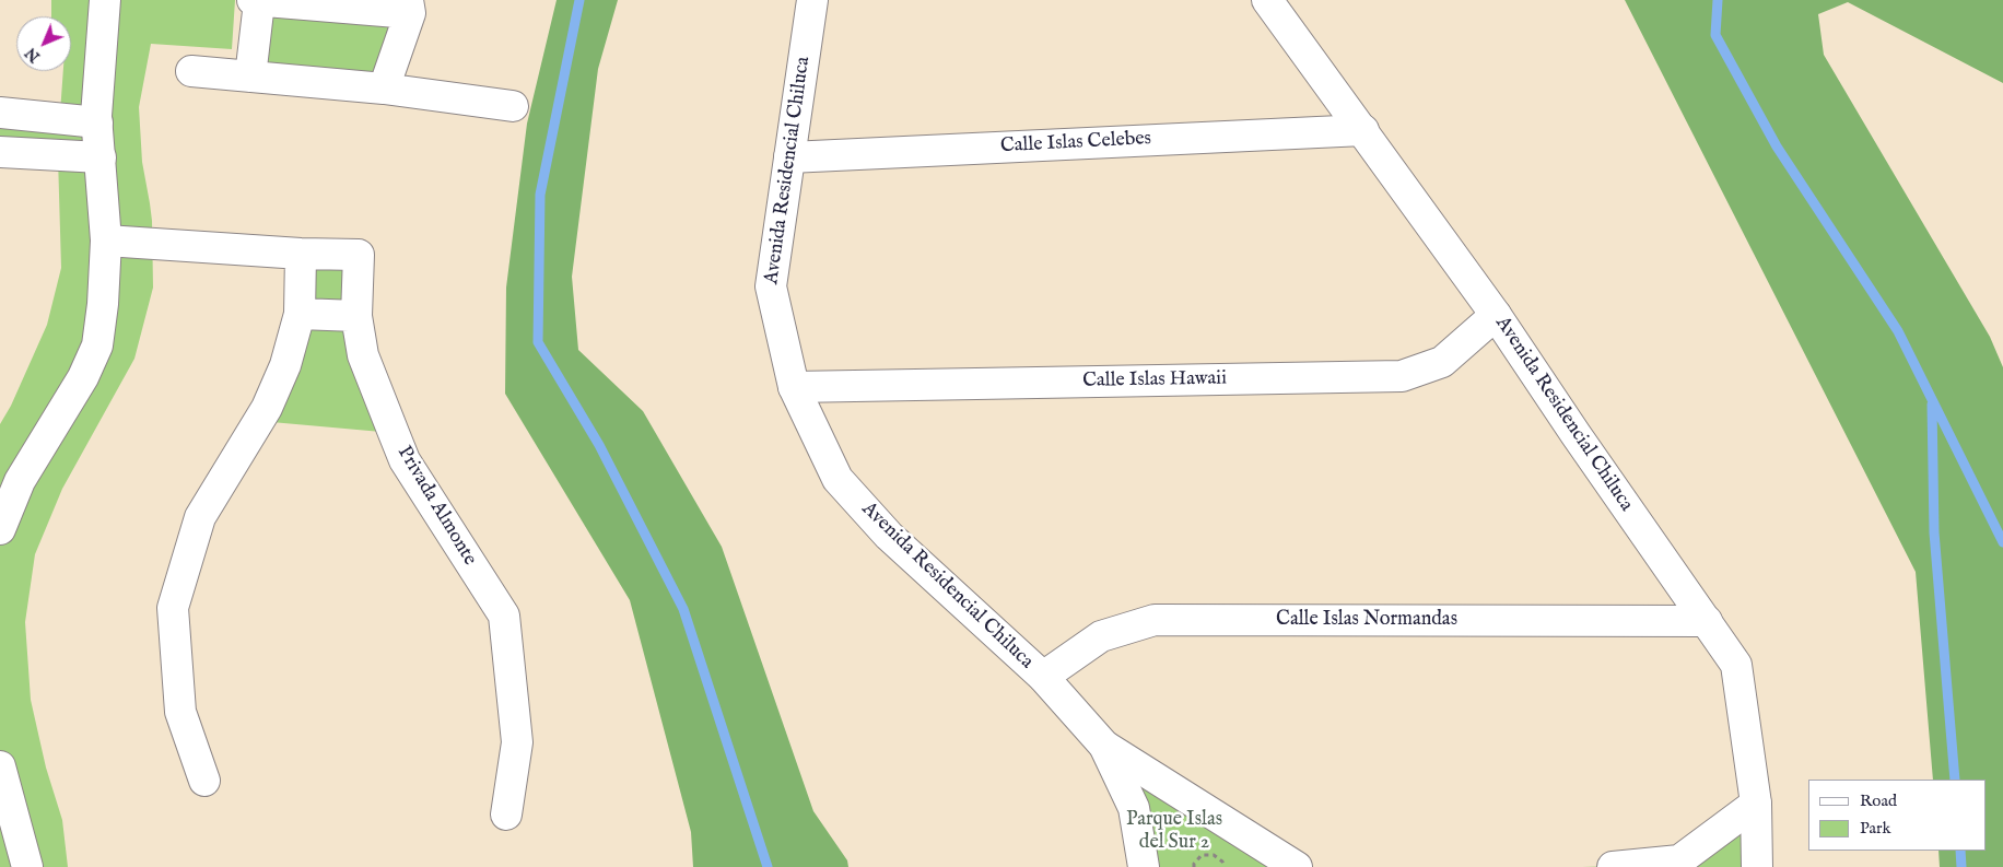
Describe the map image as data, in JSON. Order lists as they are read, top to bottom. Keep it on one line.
{"streets":{"street":["Calle Islas Celebes","Avenida Residencial Chiluca","Calle Islas Hawaii","Privada Almonte","Calle Islas Normandas"]},"crossings":[["Calle Islas Celebes","Avenida Residencial Chiluca"],["Avenida Residencial Chiluca","Calle Islas Hawaii"],["Avenida Residencial Chiluca","Calle Islas Normandas"]],"parks":["Parque Islas del Sur 2"],"legend":["Road","Park"],"north":"bottom left"}
